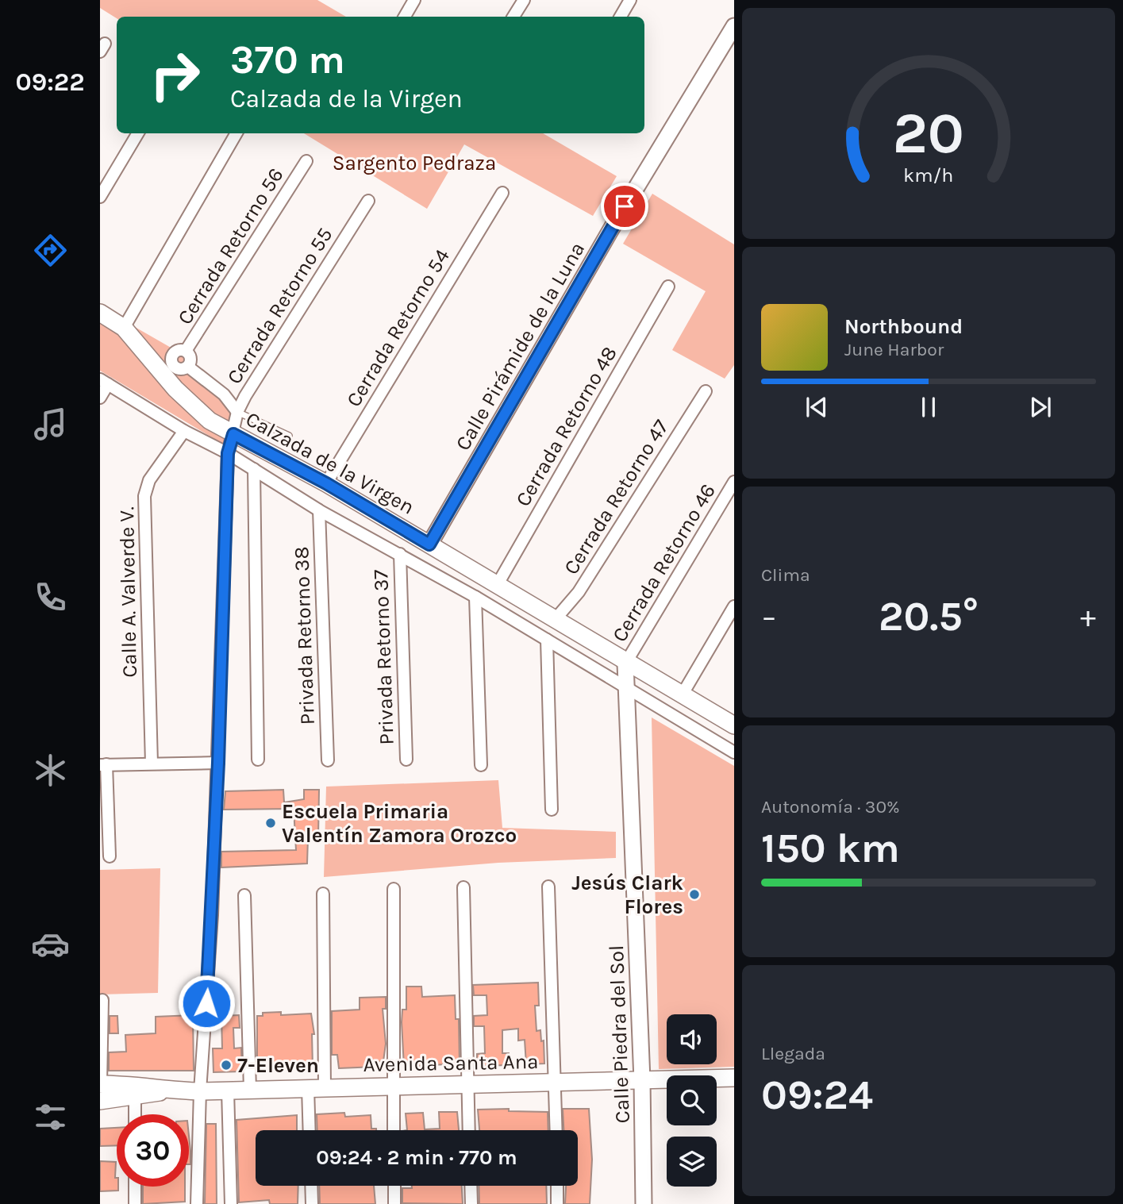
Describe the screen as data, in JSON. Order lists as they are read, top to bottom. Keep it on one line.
{"streets":{"main road":["Calzada de la Virgen","Avenida Santa Ana"],"street":["Cerrada Retorno 56","Cerrada Retorno 55","Cerrada Retorno 54","Calle Pirámide de la Luna","Cerrada Retorno 48","Cerrada Retorno 47","Cerrada Retorno 46","Calle A. Valverde V.","Privada Retorno 38","Privada Retorno 37","Calle Piedra del Sol"]},"crossings":[["Cerrada Retorno 55","Calzada de la Virgen"],["Cerrada Retorno 55","Avenida Santa Ana"],["Cerrada Retorno 54","Calzada de la Virgen"],["Calle Pirámide de la Luna","Calzada de la Virgen"],["Cerrada Retorno 48","Calzada de la Virgen"],["Calzada de la Virgen","Cerrada Retorno 47"],["Calzada de la Virgen","Cerrada Retorno 46"],["Calzada de la Virgen","Calle A. Valverde V."],["Calzada de la Virgen","Privada Retorno 38"],["Calzada de la Virgen","Privada Retorno 37"],["Calzada de la Virgen","Calle Piedra del Sol"],["Cerrada Retorno 46","Calle Piedra del Sol"],["Calle Piedra del Sol","Avenida Santa Ana"]],"parks":["Sargento Pedraza"],"places":["Escuela Primaria Valentín Zamora Orozco","Jesús Clark Flores","7-Eleven"],"page":{"tabs":"09:22","turn":["370 m","Calzada de la Virgen"],"song":["Northbound","June Harbor"],"tile":["Clima",["Autonomía · 30%","150 km"],["Llegada","09:24"]],"heat":["−","20.5°","+"],"limit":"30","trip":"09:24 · 2 min · 770 m","gauge":["20","km/h"]}}
